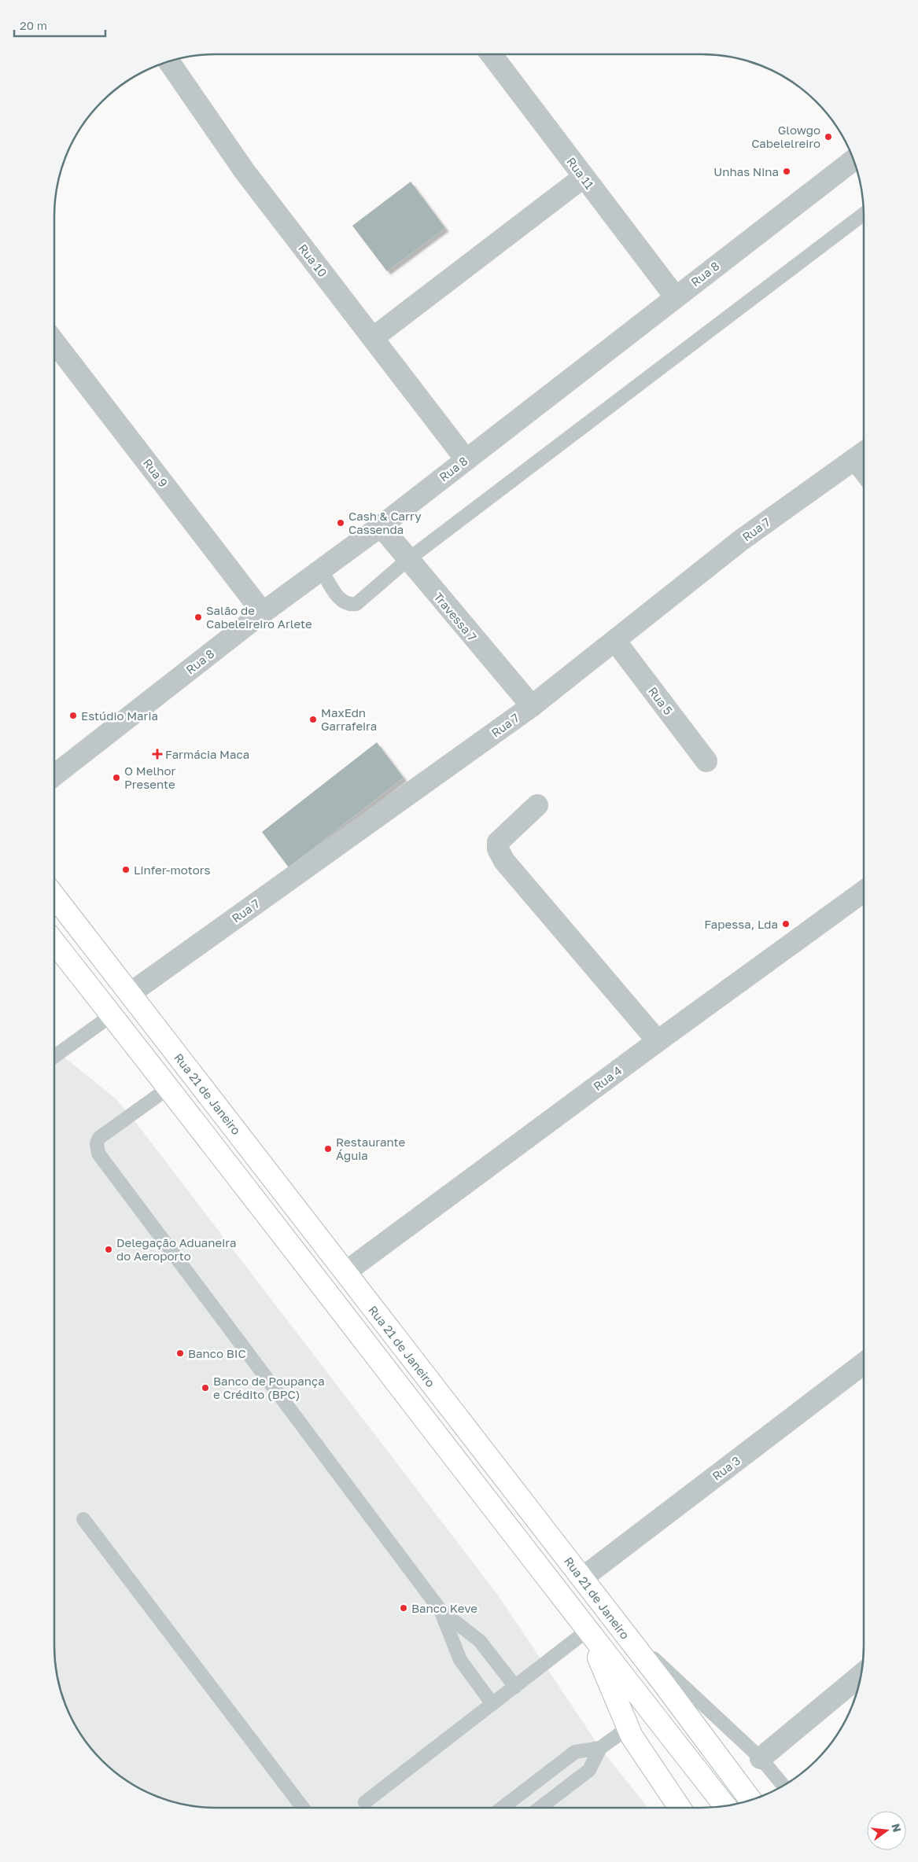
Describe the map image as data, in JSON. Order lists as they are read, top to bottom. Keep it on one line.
{"streets":{"main road":["Rua 21 de Janeiro"],"street":["Rua 11","Rua 10","Rua 8","Rua 9","Rua 7","Travessa 7","Rua 5","Rua 4","Rua 3"]},"crossings":[["Rua 11","Rua 8"],["Rua 10","Rua 8"],["Rua 8","Rua 9"],["Rua 8","Travessa 7"],["Rua 7","Travessa 7"],["Rua 7","Rua 5"],["Rua 7","Rua 21 de Janeiro"],["Rua 4","Rua 21 de Janeiro"],["Rua 21 de Janeiro","Rua 3"]],"places":{"other":["Glowgo Cabelelreiro","Unhas Nina","Cash & Carry Cassenda","Salão de Cabeleireiro Arlete","Estúdio Maria","MaxEdn Garrafeira","O Melhor Presente","Linfer-motors","Fapessa, Lda","Restaurante Águia","Delegação Aduaneira do Aeroporto","Banco BIC","Banco de Poupança e Crédito (BPC)","Banco Keve"],"health":["Farmácia Maca"]},"scale_bar":"20 m","north":"right"}
